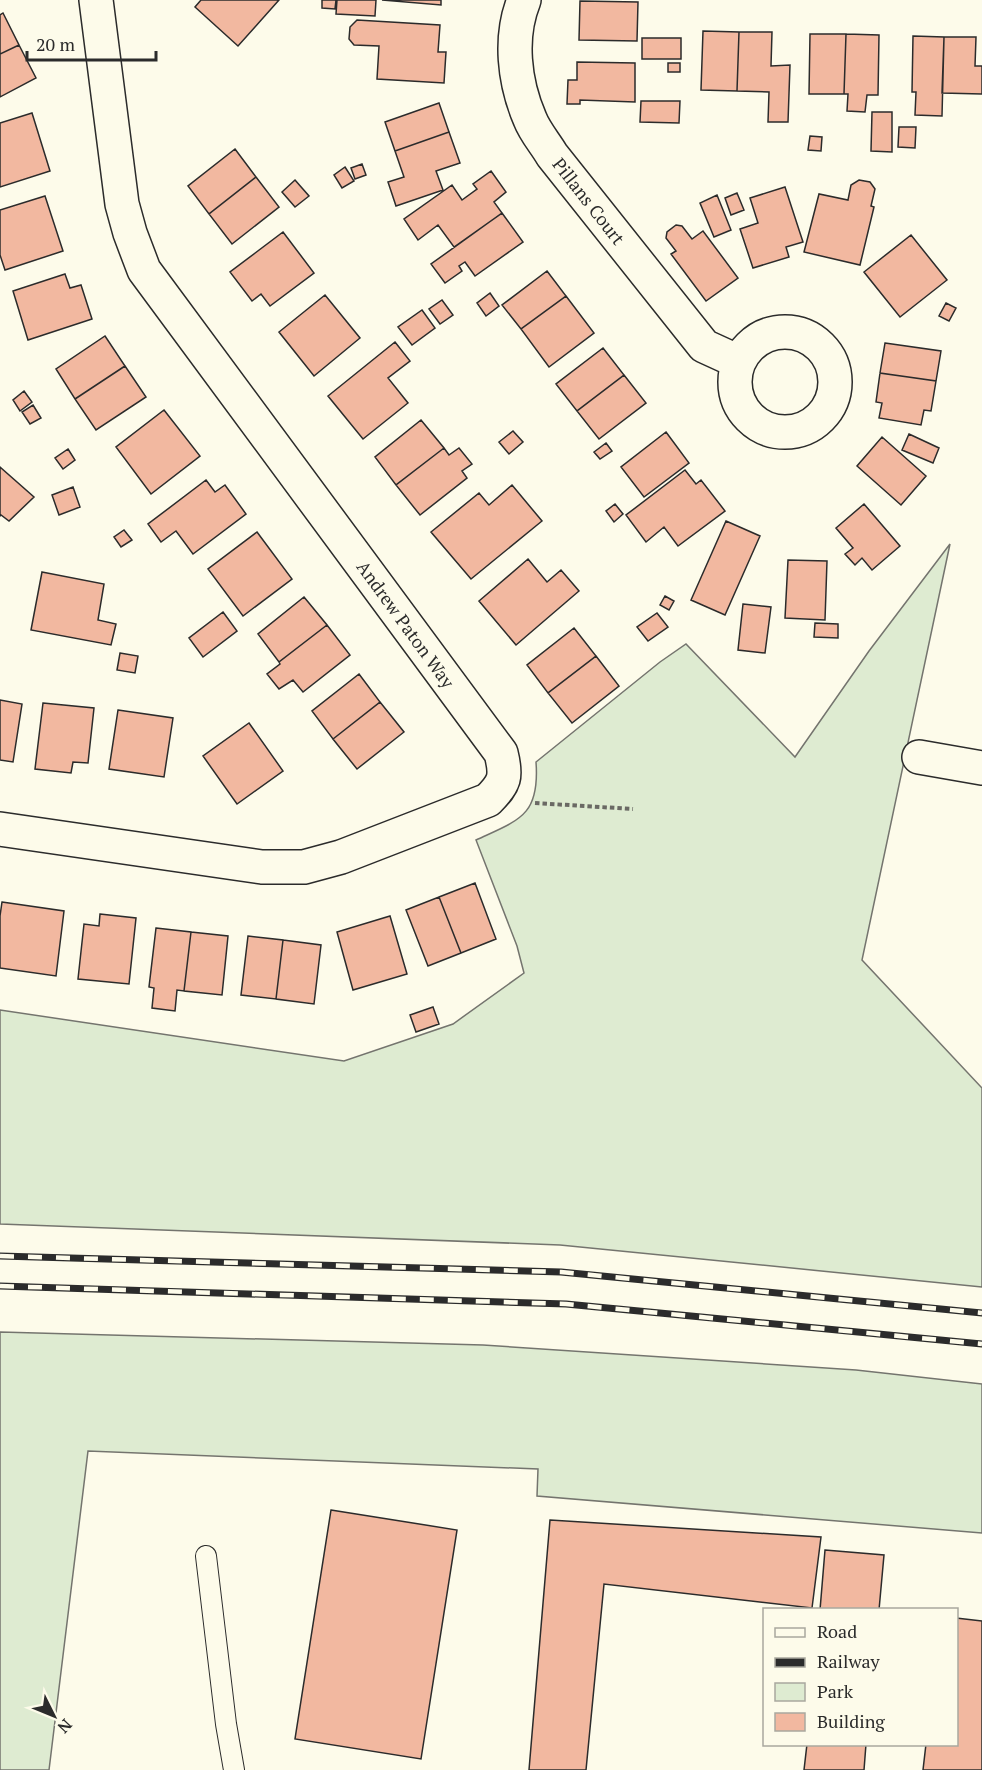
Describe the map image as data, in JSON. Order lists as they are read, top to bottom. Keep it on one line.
{"streets":{"street":["Pillans Court","Andrew Paton Way"]},"legend":["Road","Railway","Park","Building"],"scale_bar":"20 m","north":"bottom right"}
